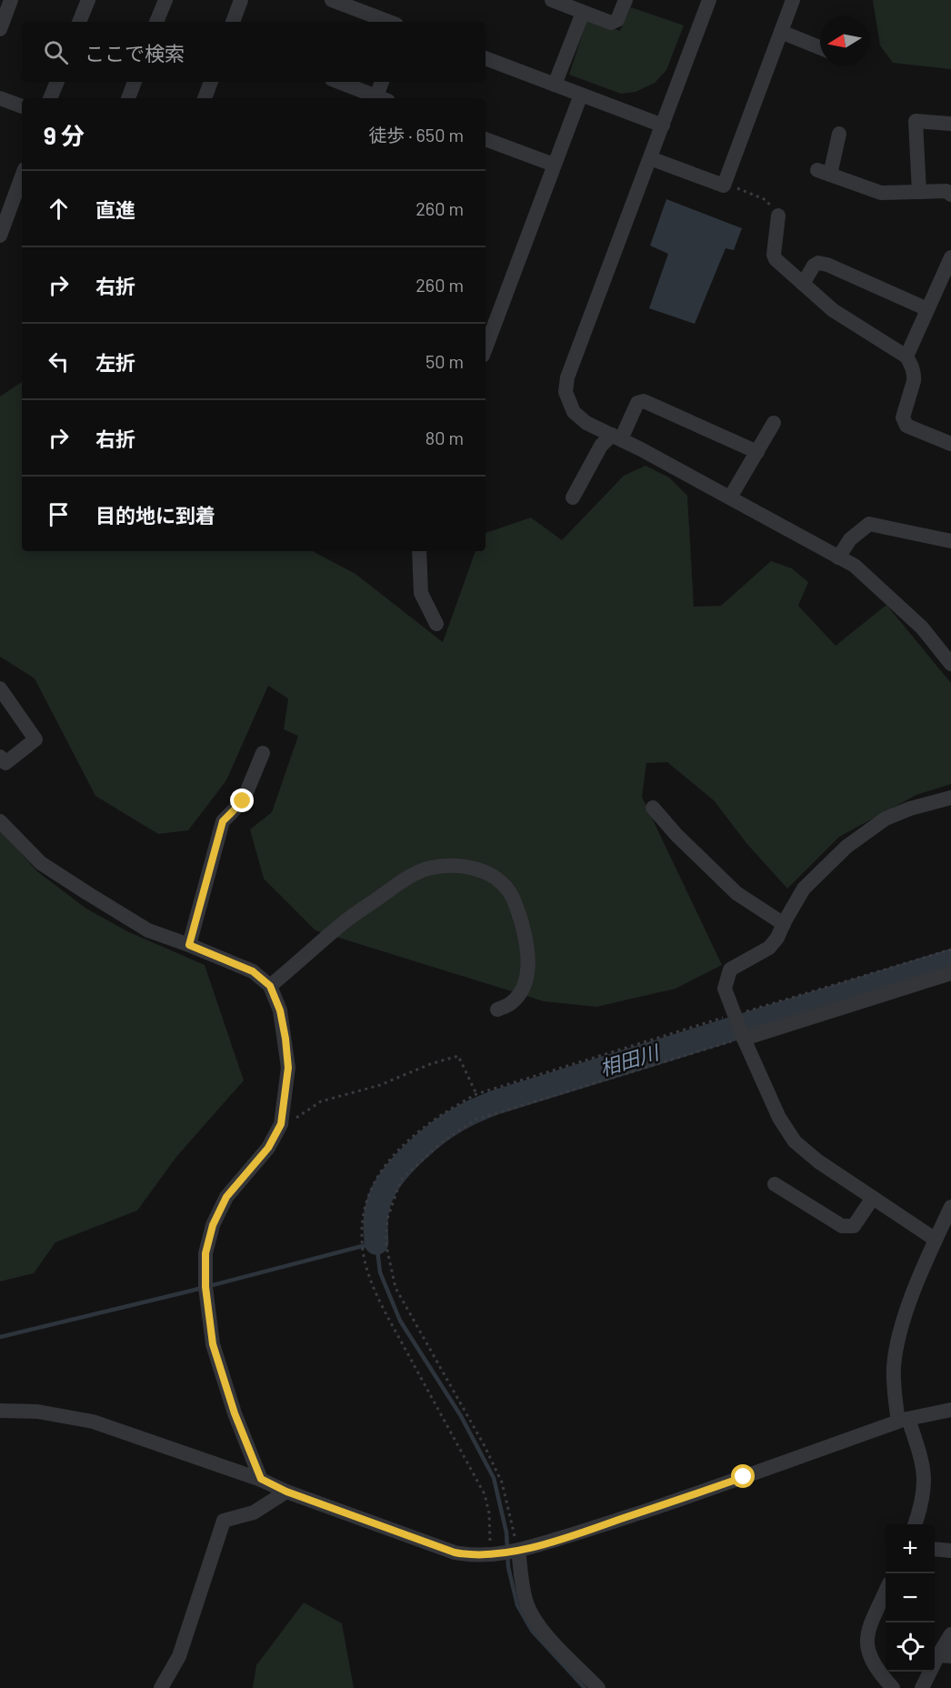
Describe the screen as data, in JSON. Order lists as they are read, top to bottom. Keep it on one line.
{"water":["相田川"],"north":"left","page":{"search":"ここで検索","heading":["9 分","徒歩 · 650 m"],"list":[["直進","260 m"],["右折","260 m"],["左折","50 m"],["右折","80 m"],"目的地に到着"],"map_buttons":["+","−"]}}
